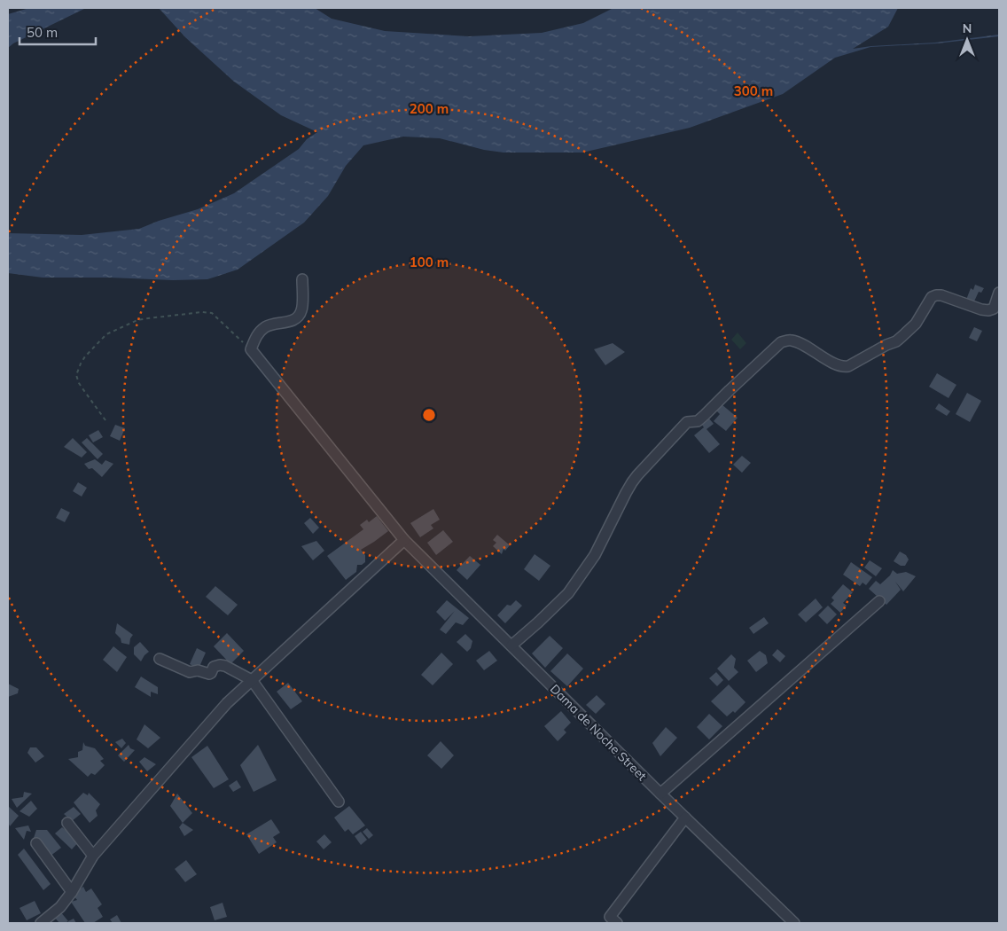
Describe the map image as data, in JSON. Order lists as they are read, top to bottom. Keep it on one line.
{"streets":{"street":["Dama de Noche Street"]},"scale_bar":"50 m","north":"top","rings":["300 m","200 m","100 m"]}
